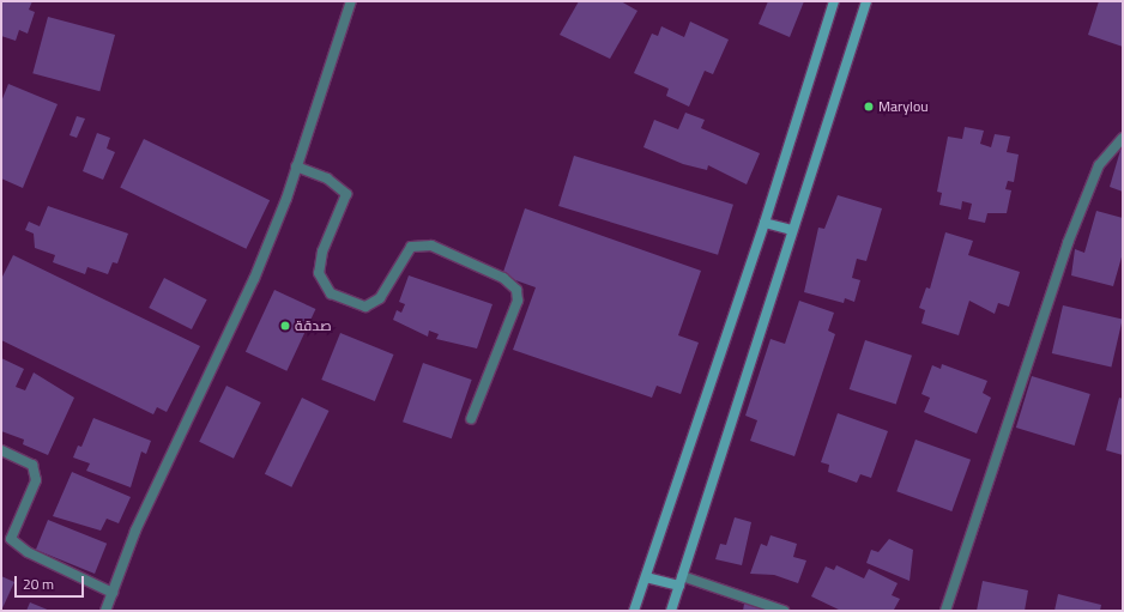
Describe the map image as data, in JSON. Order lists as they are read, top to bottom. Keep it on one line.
{"places":["Marylou","صدقة"],"scale_bar":"20 m"}
